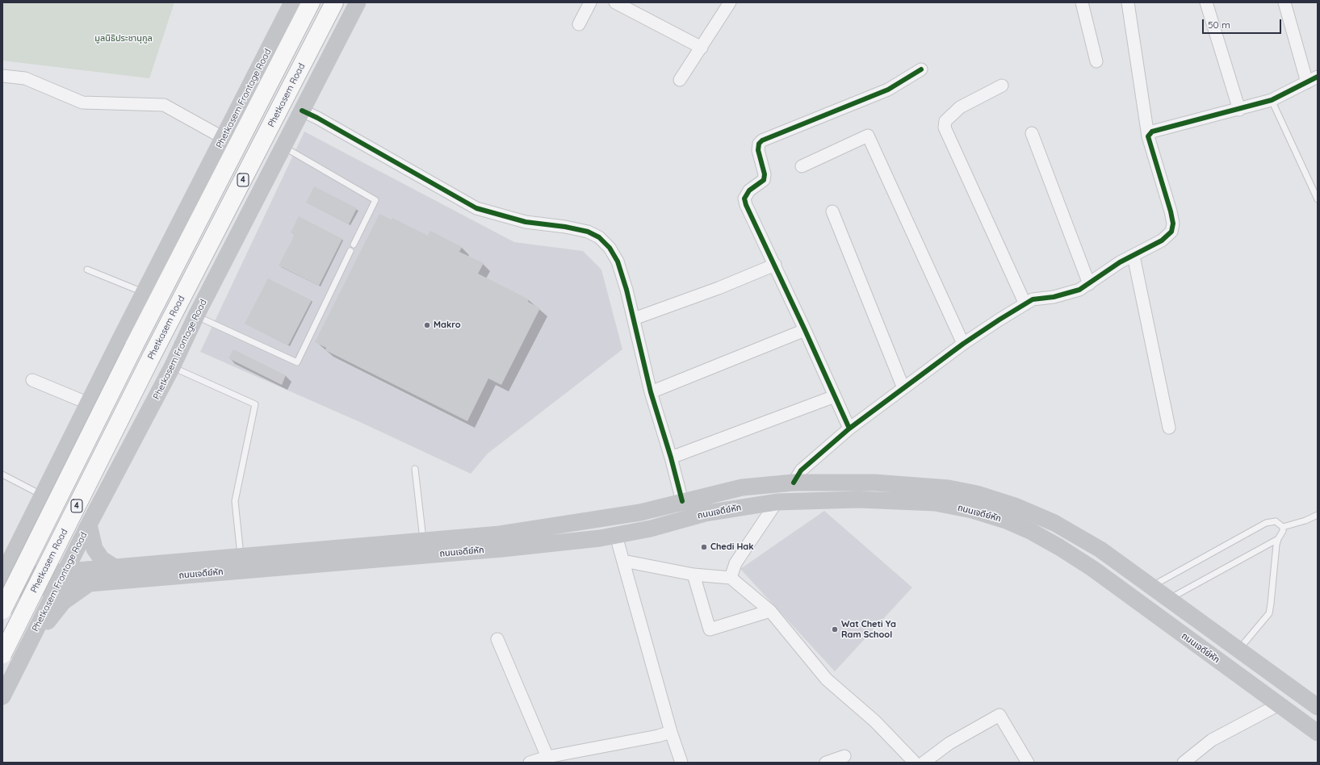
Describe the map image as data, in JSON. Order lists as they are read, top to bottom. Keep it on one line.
{"streets":{"highway":["Phetkasem Road","4"],"main road":["Phetkasem Frontage Road","ถนนเจดีย์หัก"]},"crossings":[["Phetkasem Frontage Road","ถนนเจดีย์หัก"]],"parks":["มูลนิธิประชานุกูล"],"places":["Makro","Chedi Hak","Wat Cheti Ya Ram School"],"scale_bar":"50 m"}
